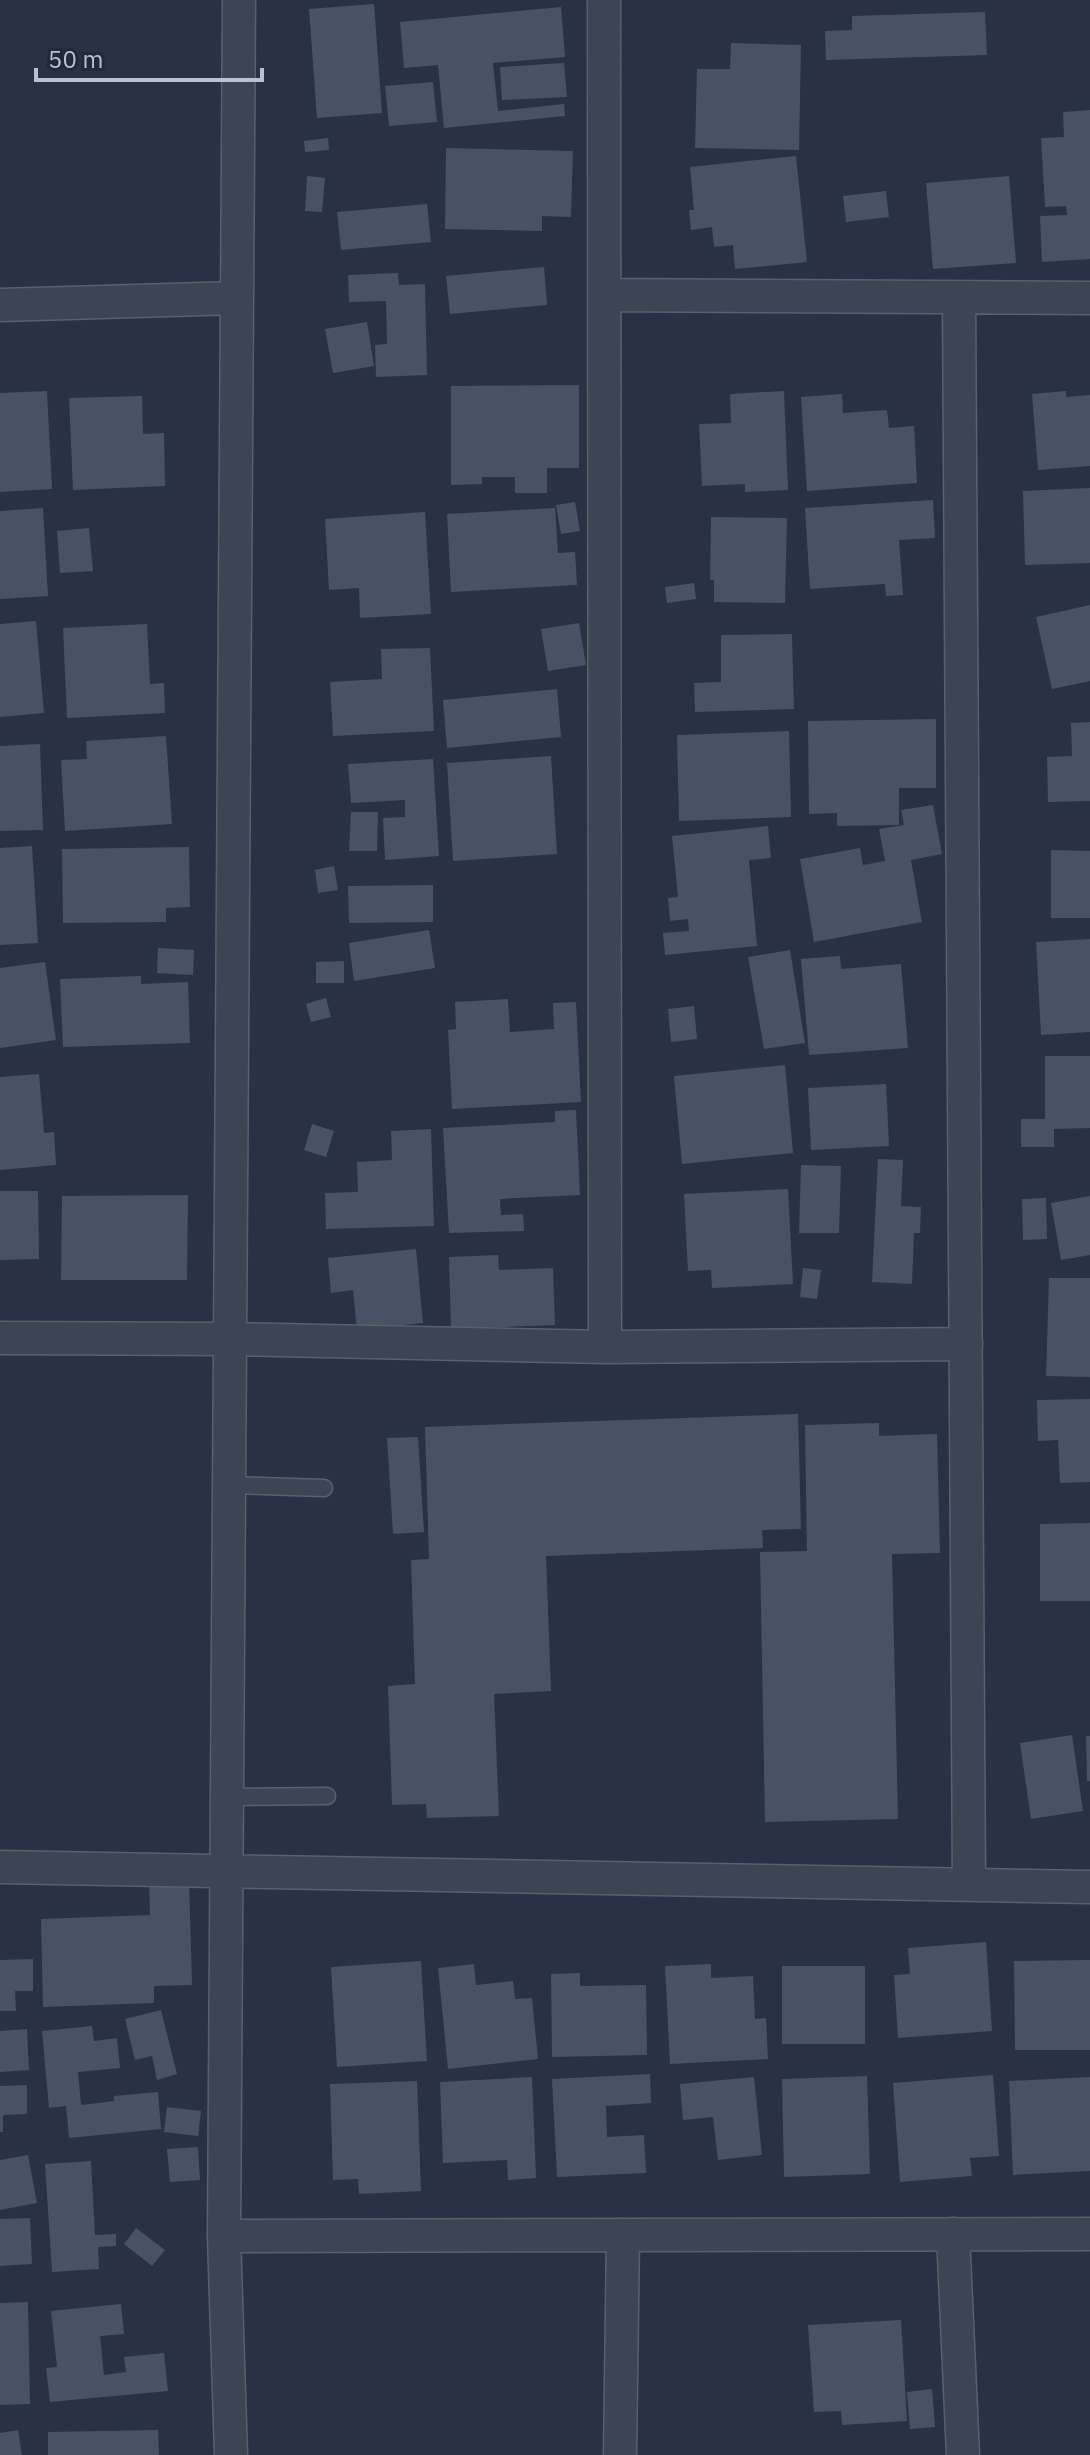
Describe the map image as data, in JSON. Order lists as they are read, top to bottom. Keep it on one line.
{"scale_bar":"50 m"}
